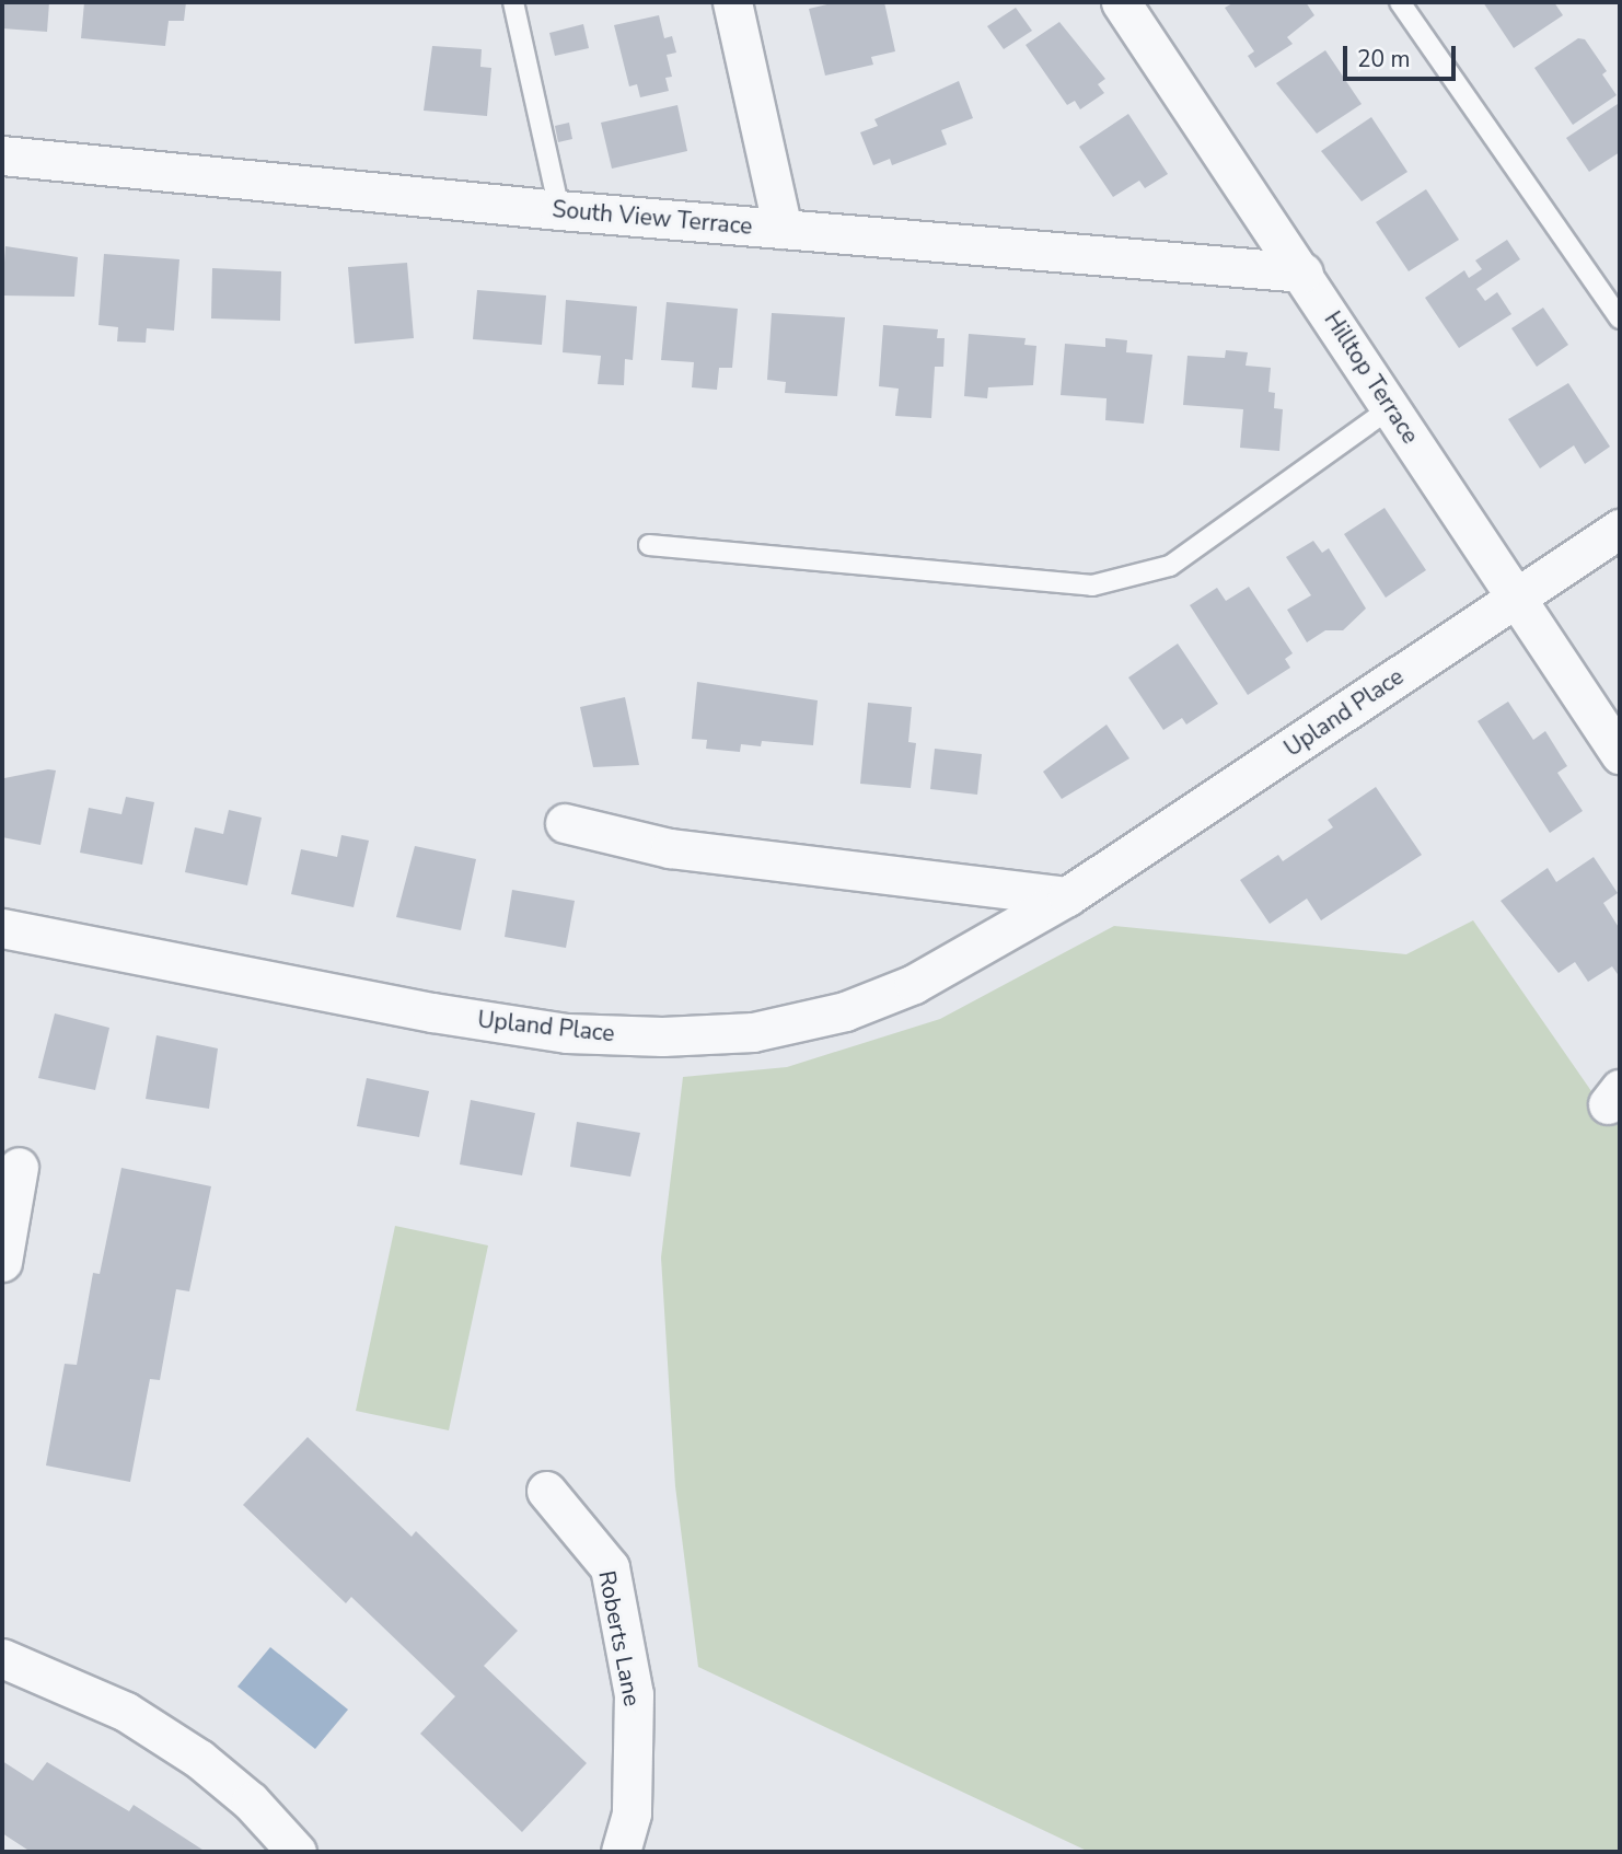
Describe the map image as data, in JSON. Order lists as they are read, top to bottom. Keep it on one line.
{"streets":{"street":["South View Terrace","Hilltop Terrace","Upland Place","Roberts Lane"]},"crossings":[["South View Terrace","Hilltop Terrace"],["Hilltop Terrace","Upland Place"]],"scale_bar":"20 m"}
